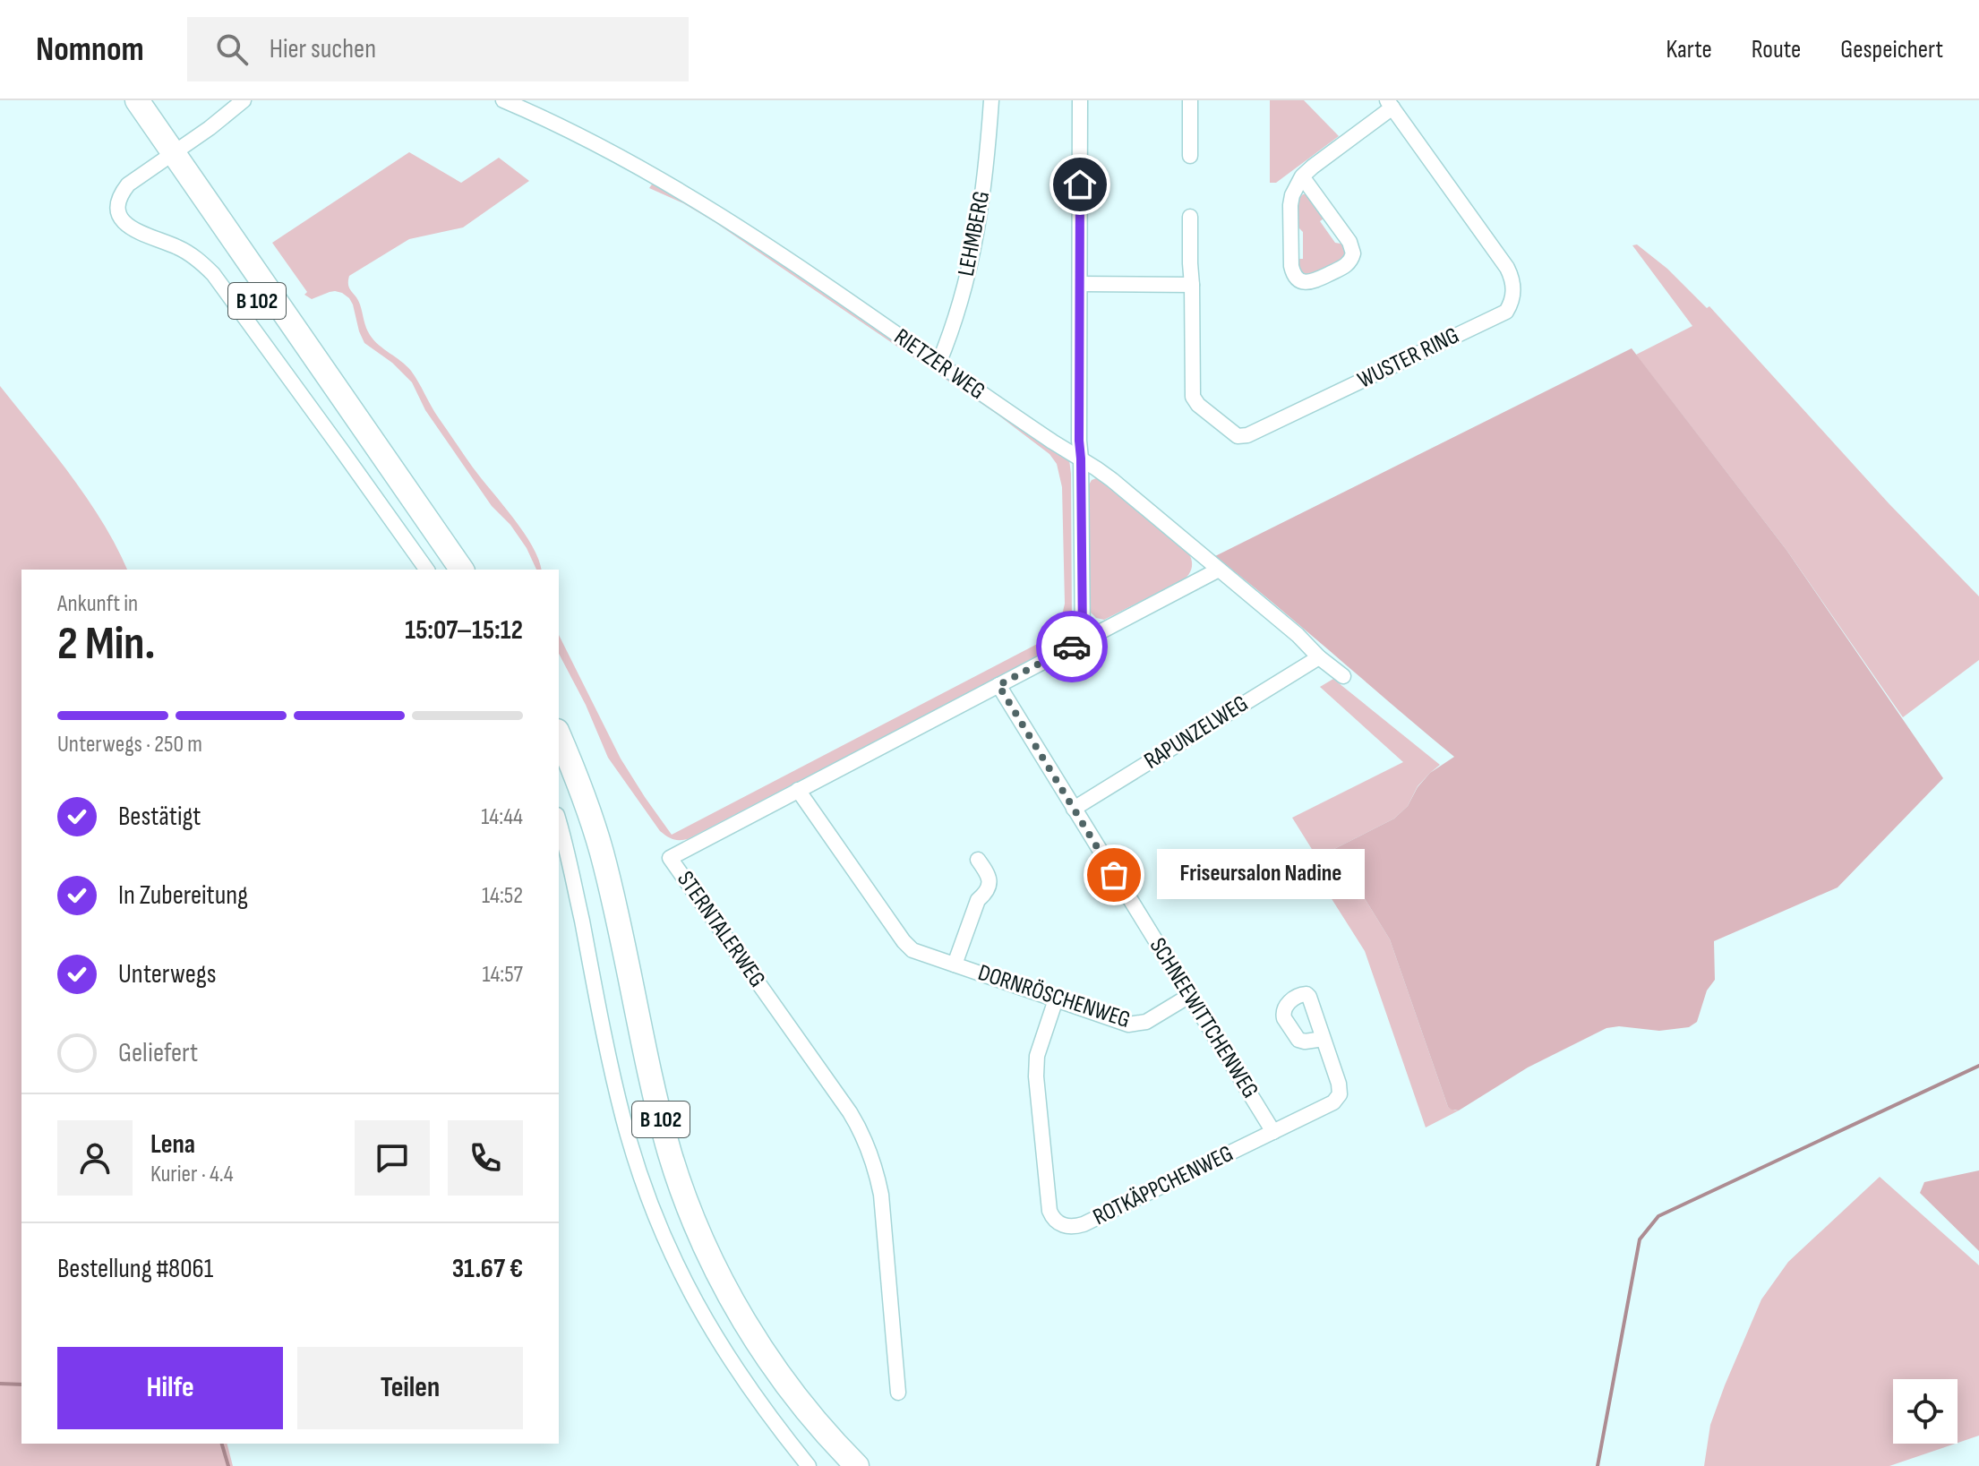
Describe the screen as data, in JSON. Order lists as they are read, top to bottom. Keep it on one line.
{"streets":{"main road":["B 102"],"street":["LEHMBERG","WUSTER RING","RIETZER WEG","RAPUNZELWEG","STERNTALERWEG","DORNRÖSCHENWEG","SCHNEEWITTCHENWEG","ROTKÄPPCHENWEG"]},"crossings":[["LEHMBERG","RIETZER WEG"],["RIETZER WEG","RAPUNZELWEG"],["RIETZER WEG","STERNTALERWEG"],["RAPUNZELWEG","SCHNEEWITTCHENWEG"],["STERNTALERWEG","DORNRÖSCHENWEG"],["STERNTALERWEG","SCHNEEWITTCHENWEG"],["DORNRÖSCHENWEG","SCHNEEWITTCHENWEG"],["DORNRÖSCHENWEG","ROTKÄPPCHENWEG"],["SCHNEEWITTCHENWEG","ROTKÄPPCHENWEG"]],"places":["Friseursalon Nadine"],"page":{"header":"Nomnom","search":"Hier suchen","nav":["Karte","Route","Gespeichert"],"heading":["2 Min.","Ankunft in","15:07–15:12"],"panel":["Lena","Kurier · 4.4","Bestellung #8061","31.67 €"],"bar":"Unterwegs · 250 m","list":[["Bestätigt","14:44"],["In Zubereitung","14:52"],["Unterwegs","14:57"],"Geliefert"],"bubble":"Friseursalon Nadine","buttons":["Hilfe","Teilen"]}}
